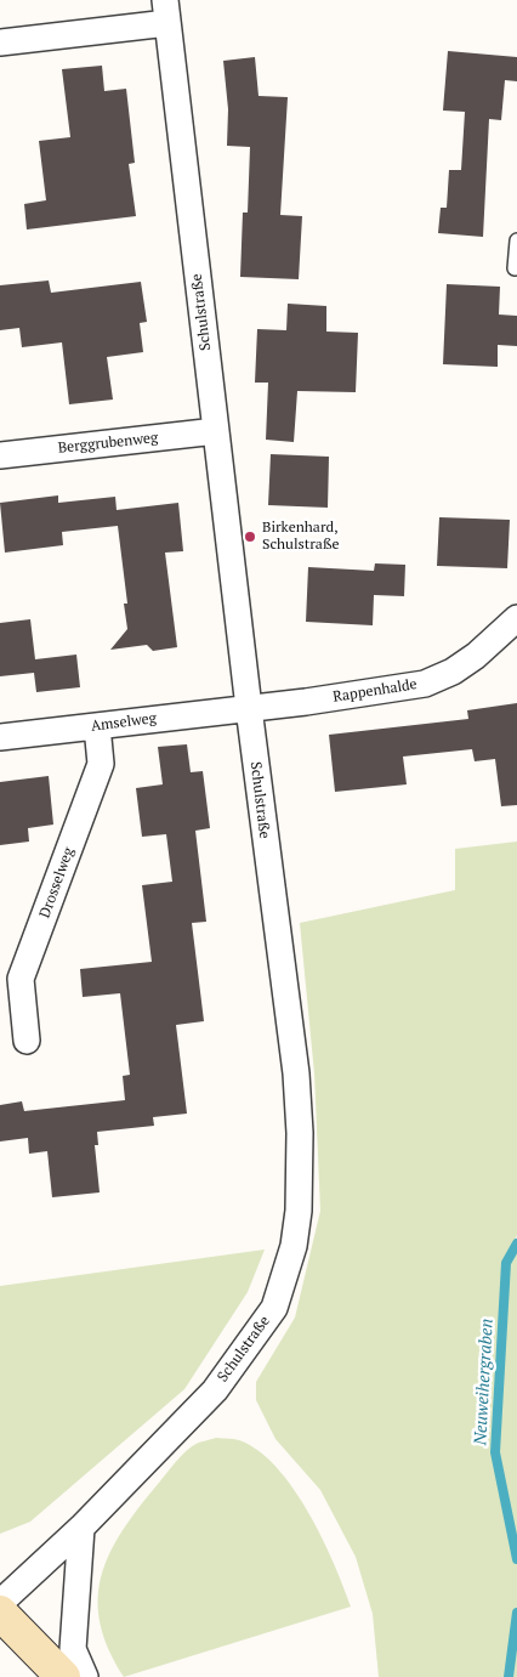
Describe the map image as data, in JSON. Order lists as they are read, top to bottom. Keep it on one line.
{"streets":{"street":["Schulstraße","Berggrubenweg","Rappenhalde","Amselweg","Drosselweg"]},"crossings":[["Schulstraße","Berggrubenweg"],["Schulstraße","Rappenhalde"],["Schulstraße","Amselweg"],["Rappenhalde","Amselweg"],["Amselweg","Drosselweg"]],"water":["Neuweihergraben"],"places":["Birkenhard, Schulstraße"]}
